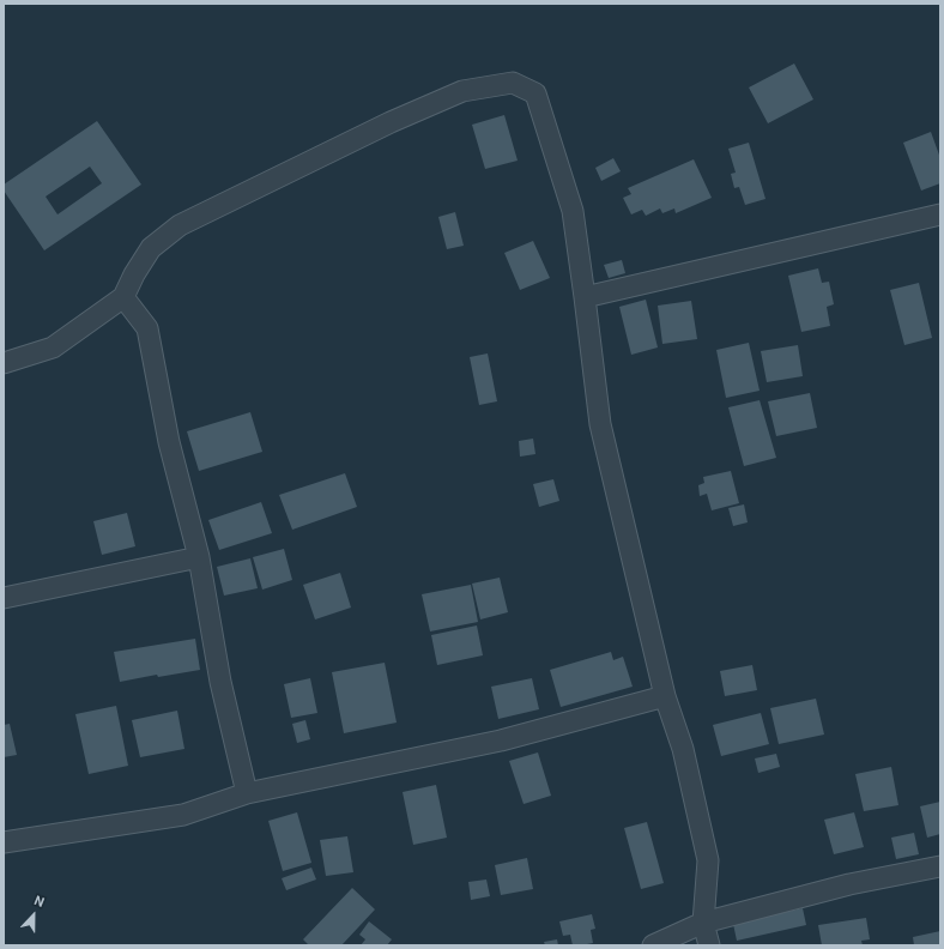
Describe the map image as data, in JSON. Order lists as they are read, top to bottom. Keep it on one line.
{"north":"top"}
